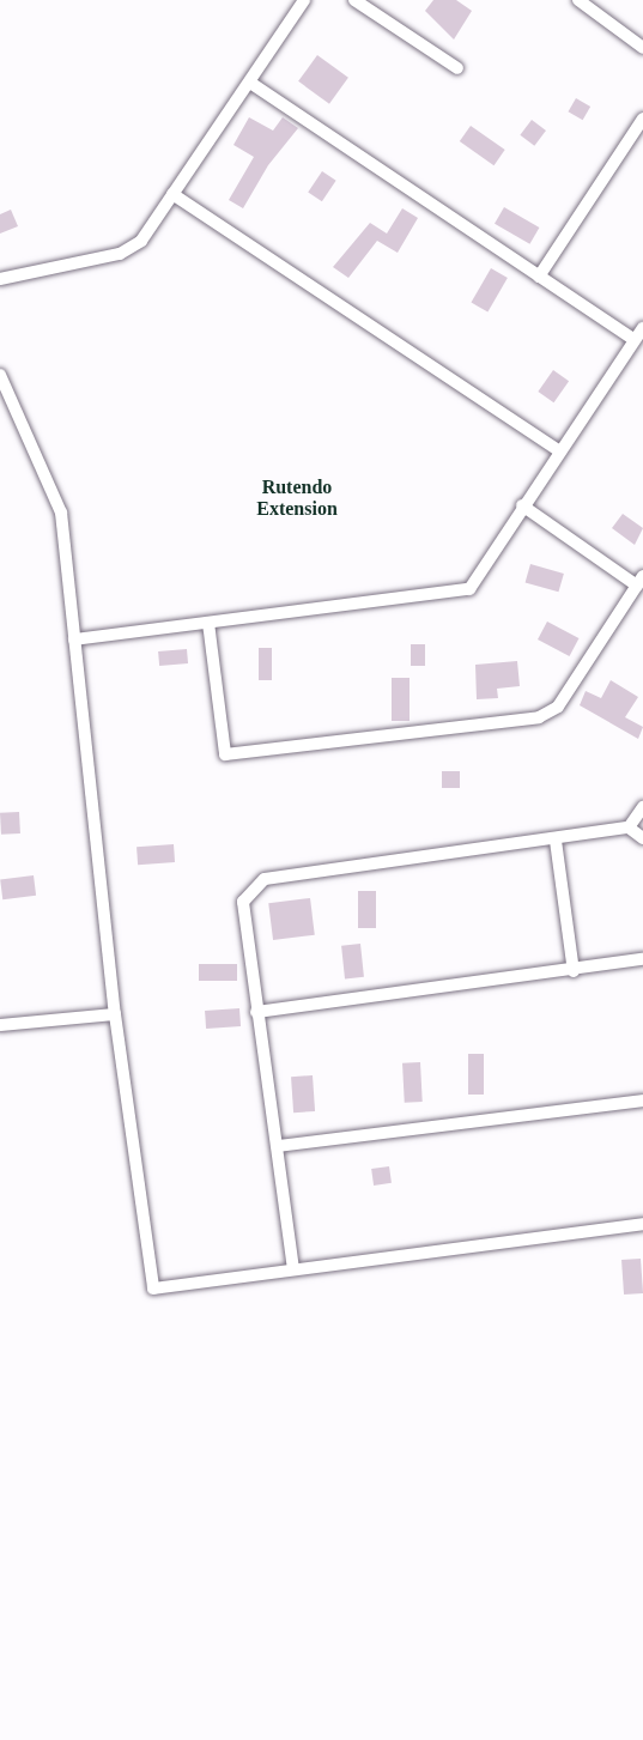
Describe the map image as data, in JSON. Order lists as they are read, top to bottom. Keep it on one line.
{"districts":["Rutendo Extension"]}
